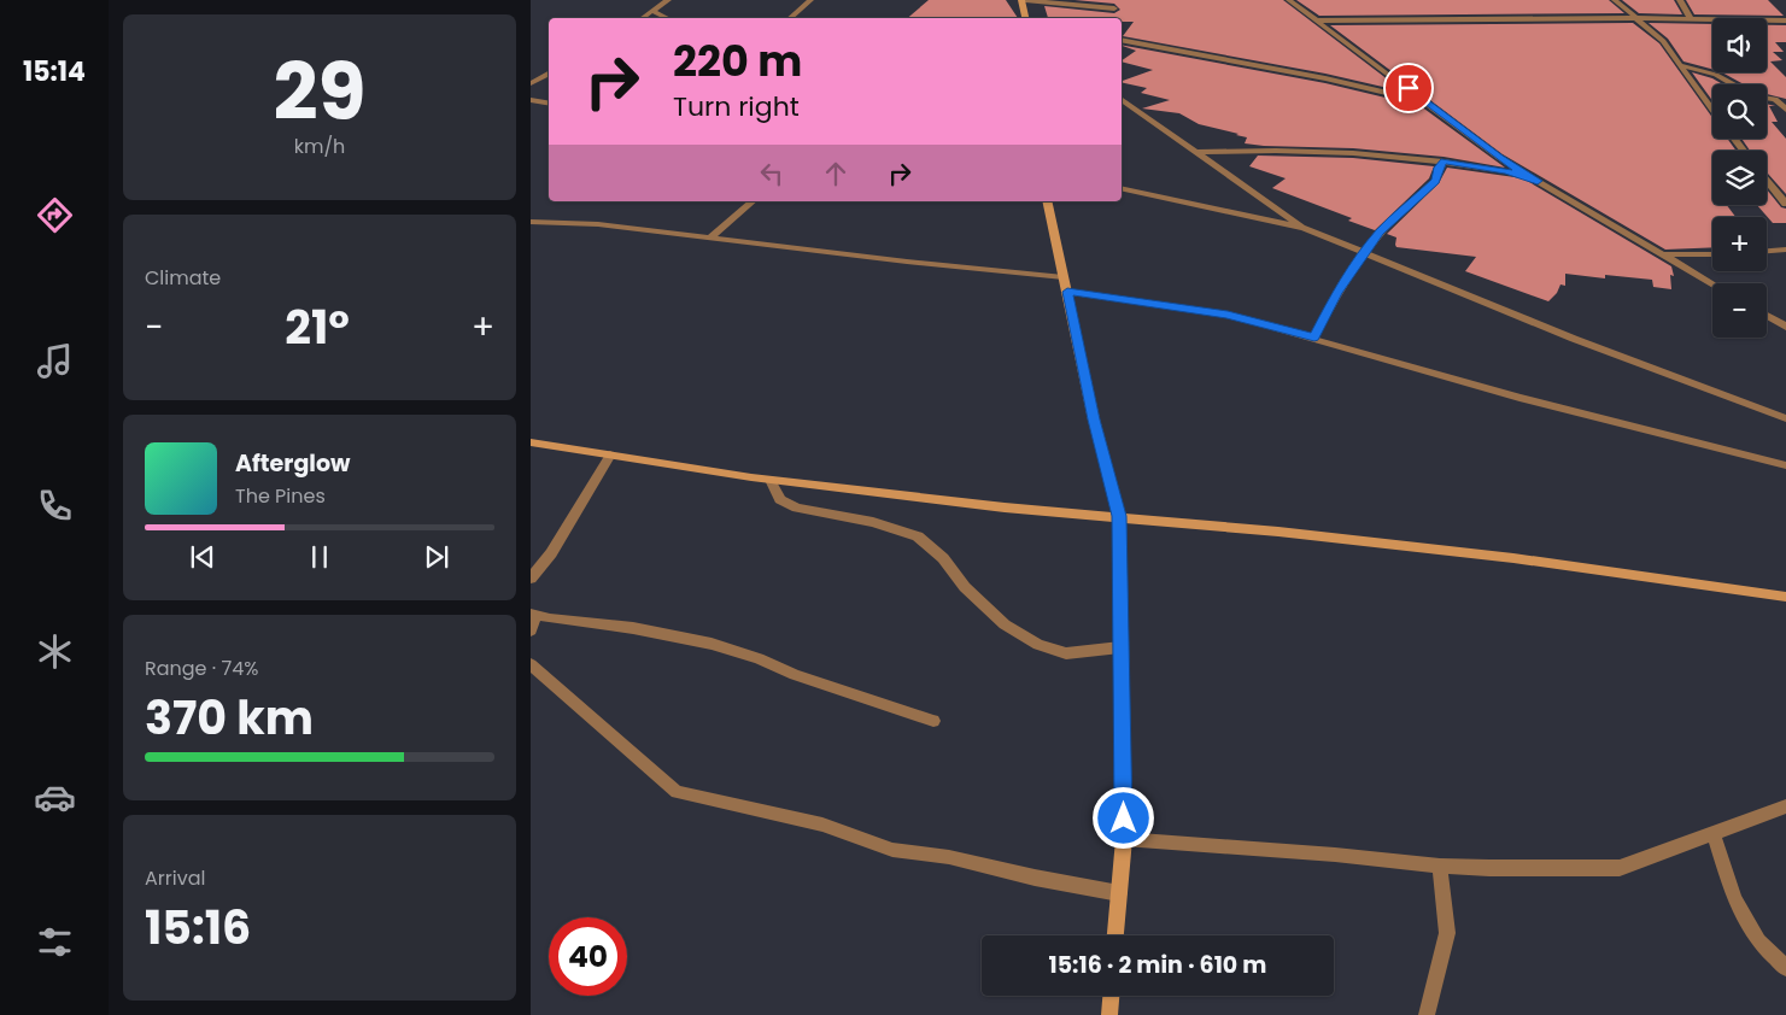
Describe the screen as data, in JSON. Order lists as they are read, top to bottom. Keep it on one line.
{"page":{"tabs":"15:14","tile":[["29","km/h"],"Climate",["Range · 74%","370 km"],["Arrival","15:16"]],"map_buttons":["+","−"],"turn":["220 m","Turn right"],"heat":["−","21°","+"],"song":["Afterglow","The Pines"],"limit":"40","trip":"15:16 · 2 min · 610 m"}}
